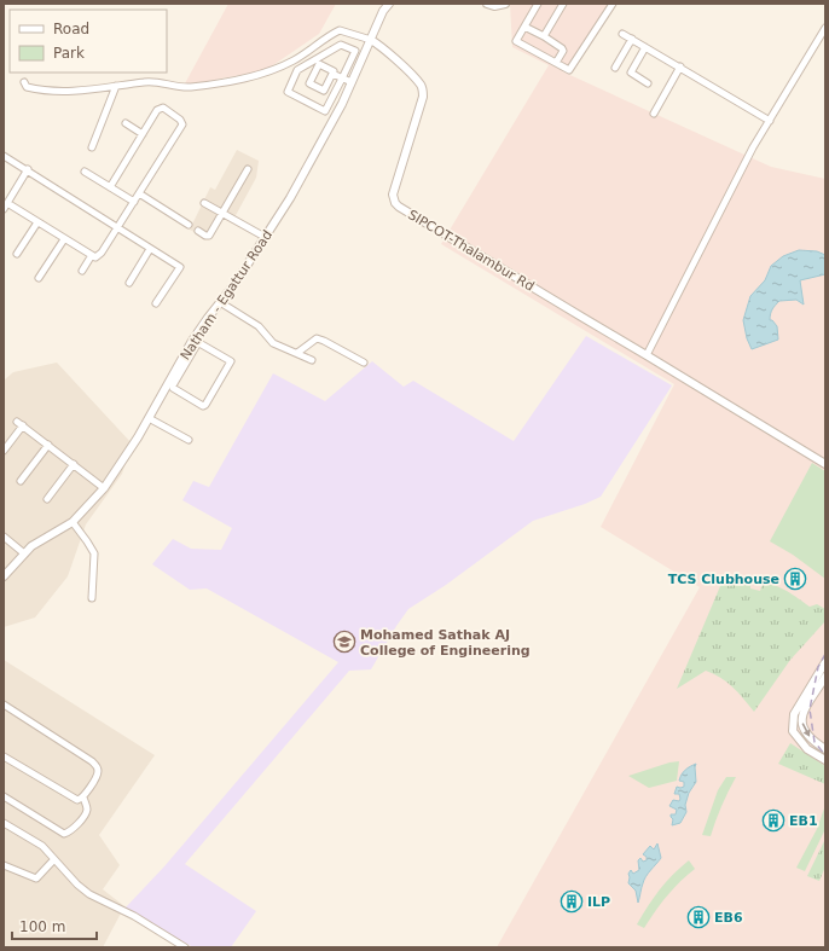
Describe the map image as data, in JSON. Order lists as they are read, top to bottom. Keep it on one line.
{"streets":{"street":["SIPCOT-Thalambur Rd","Natham - Egattur Road"]},"crossings":[["SIPCOT-Thalambur Rd","Natham - Egattur Road"]],"places":{"building":["TCS Clubhouse","EB1","ILP","EB6"],"school or university":["Mohamed Sathak AJ College of Engineering"]},"legend":["Road","Park"],"scale_bar":"100 m"}
